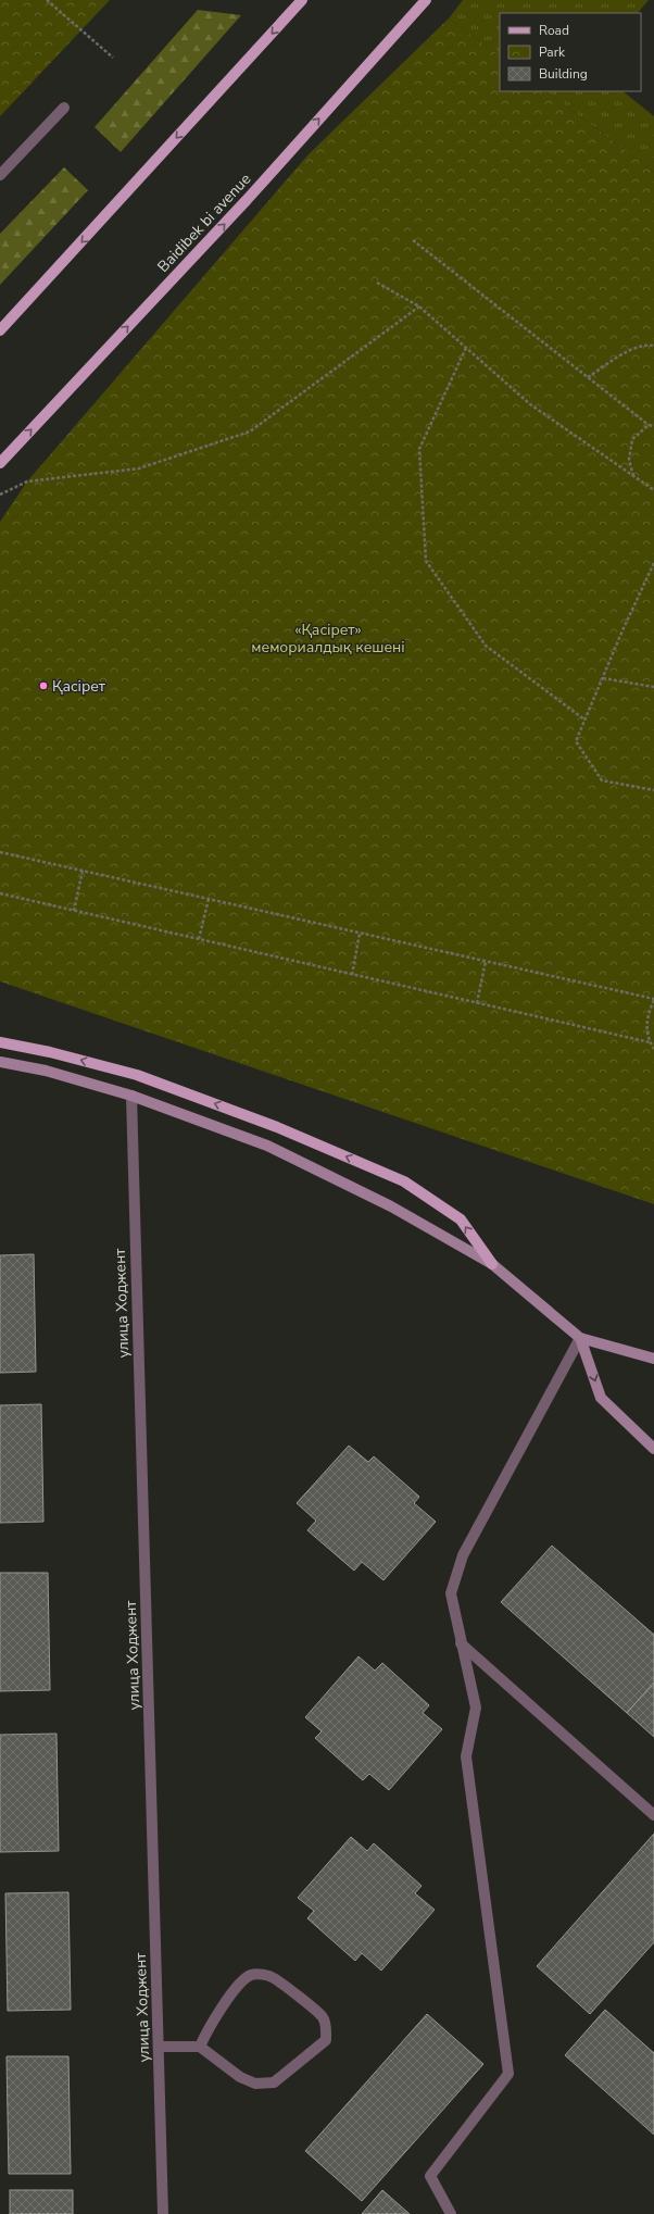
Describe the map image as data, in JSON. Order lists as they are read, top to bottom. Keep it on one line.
{"streets":{"main road":["Baidibek bi avenue"],"street":["улица Ходжент"]},"parks":["«Қасірет» мемориалдық кешені"],"places":["Қасірет"],"legend":["Road","Park","Building"]}
